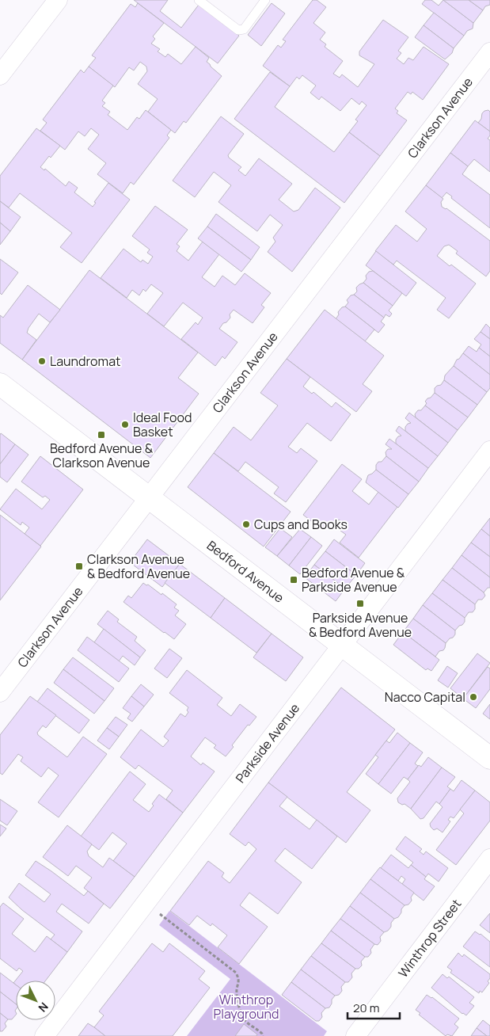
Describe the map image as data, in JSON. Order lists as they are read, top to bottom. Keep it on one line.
{"streets":{"street":["Clarkson Avenue","Bedford Avenue","Parkside Avenue","Winthrop Street"]},"crossings":[["Clarkson Avenue","Bedford Avenue"],["Bedford Avenue","Parkside Avenue"]],"parks":["Winthrop Playground"],"places":{"other":["Laundromat","Ideal Food Basket","Cups and Books","Nacco Capital"],"transit":["Bedford Avenue & Clarkson Avenue","Clarkson Avenue & Bedford Avenue","Bedford Avenue & Parkside Avenue","Parkside Avenue & Bedford Avenue"]},"scale_bar":"20 m","north":"bottom right"}
